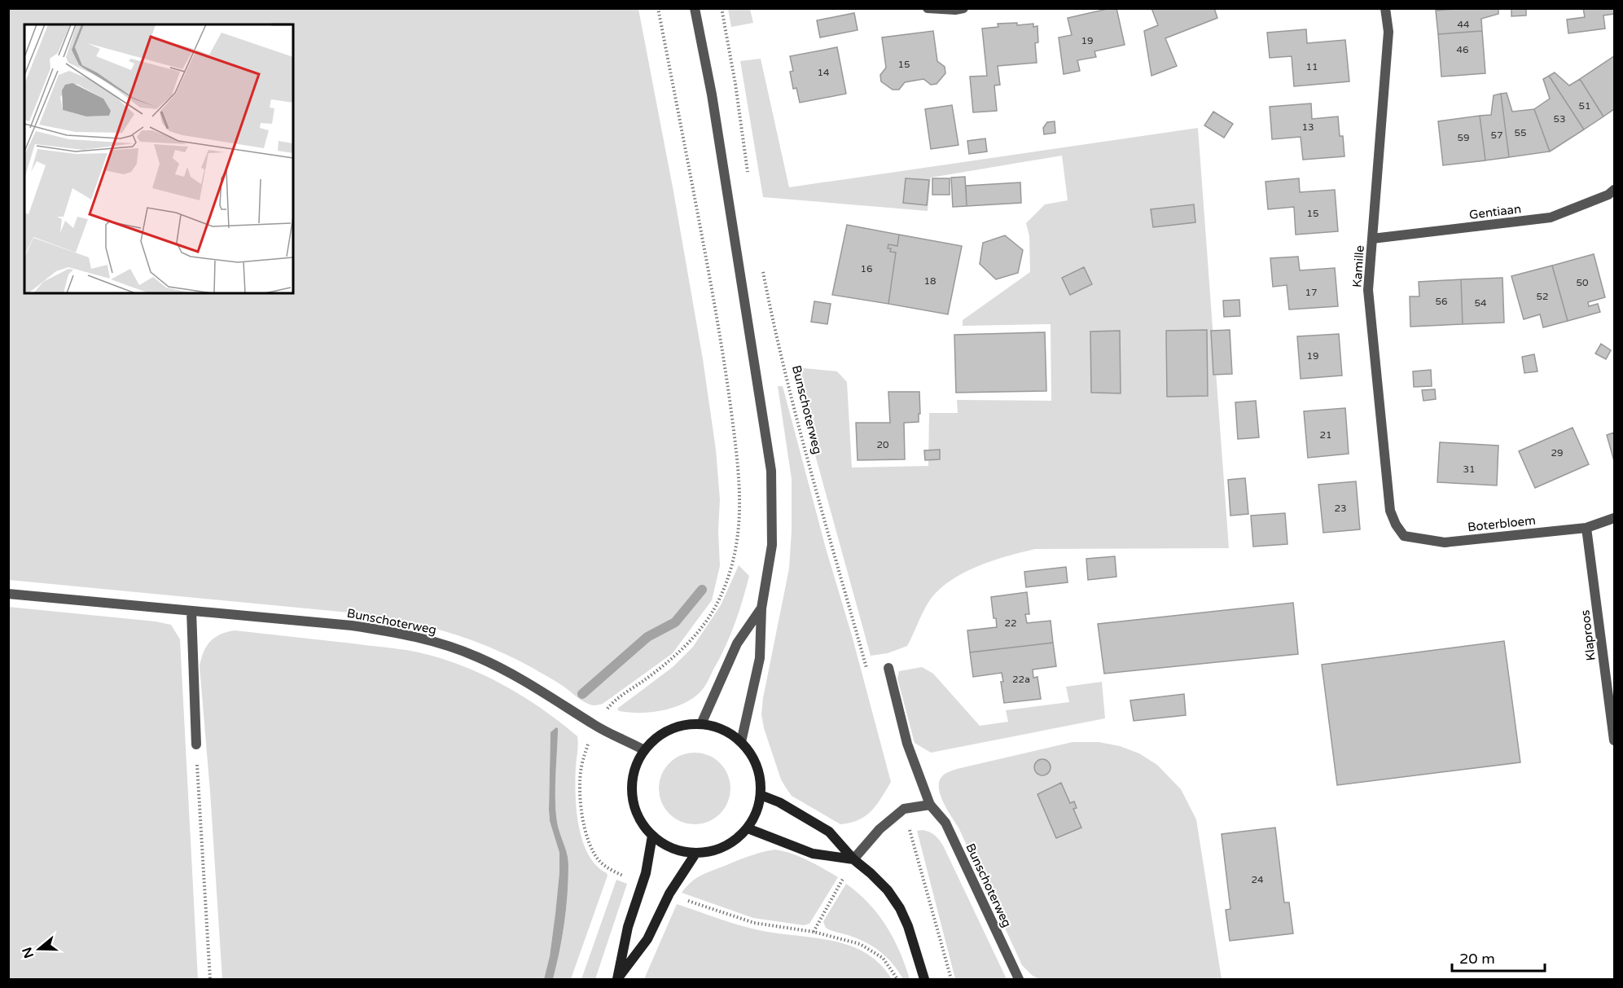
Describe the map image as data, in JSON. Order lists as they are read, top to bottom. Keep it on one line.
{"streets":{"street":["Gentiaan","Kamille","Bunschoterweg","Boterbloem","Klaproos"]},"crossings":[["Gentiaan","Kamille"],["Kamille","Boterbloem"],["Boterbloem","Klaproos"]],"house_numbers":["44","19","46","15","11","14","51","53","13","55","57","59","15","16","18","50","17","52","56","54","19","21","20","29","31","23","22","22a","24"],"scale_bar":"20 m","north":"left"}
